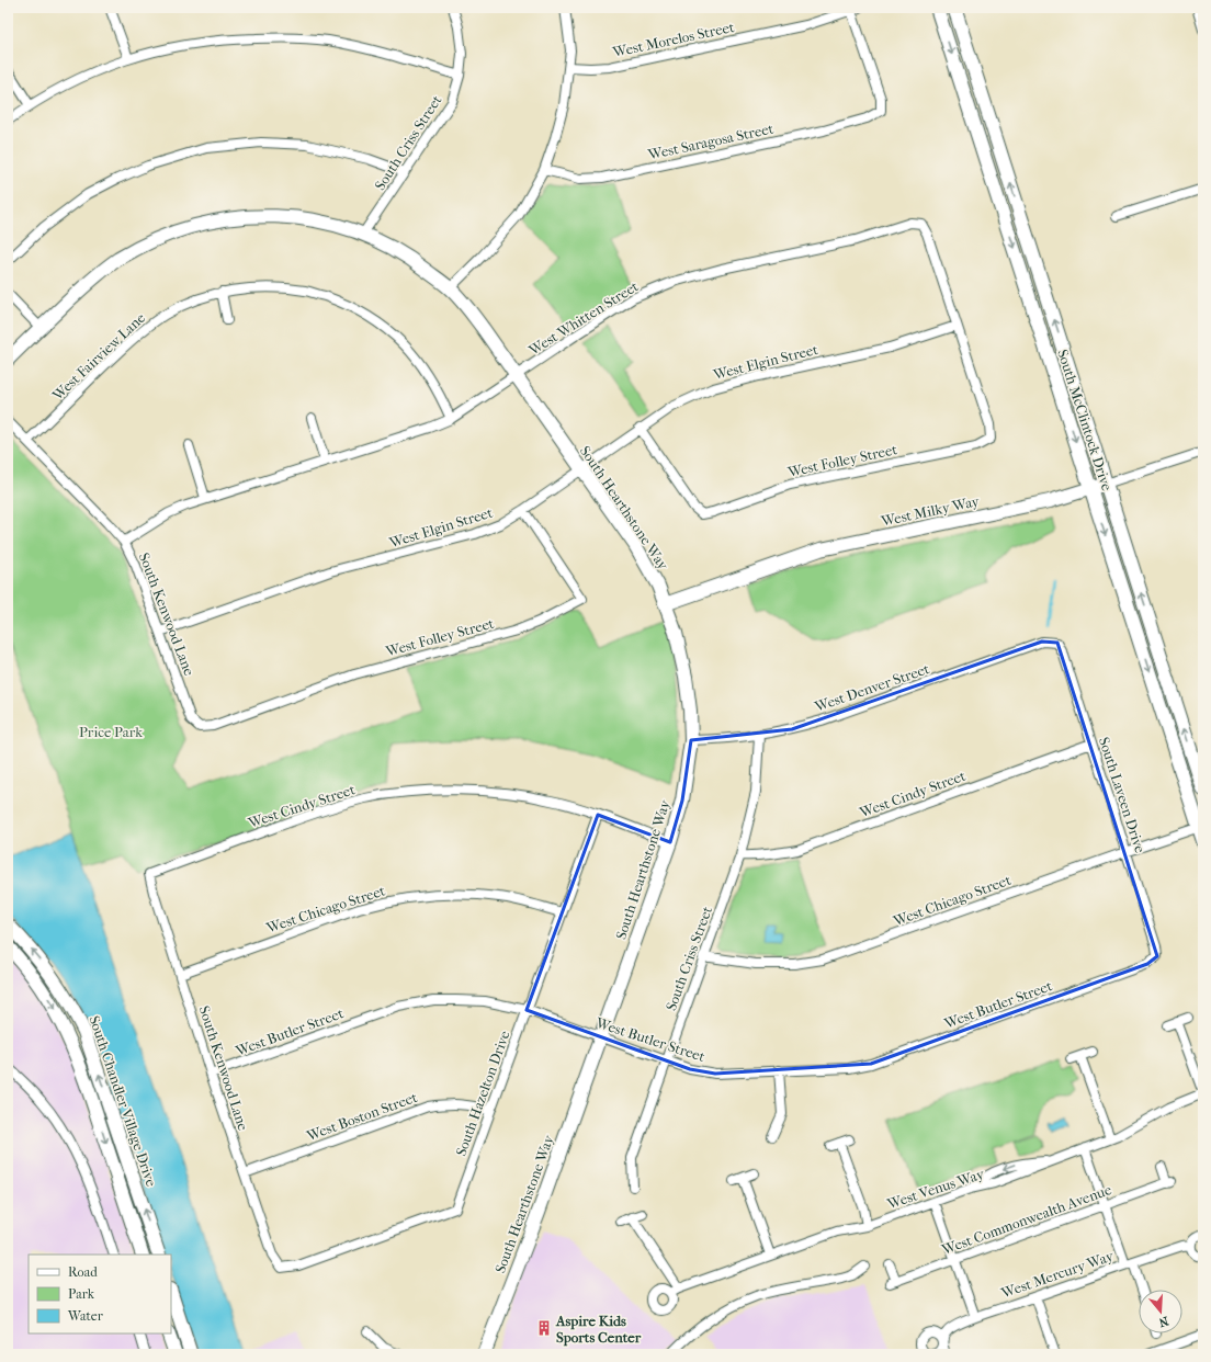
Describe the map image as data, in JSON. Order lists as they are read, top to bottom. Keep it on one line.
{"streets":{"street":["West Morelos Street","West Saragosa Street","South Criss Street","West Whitten Street","West Fairview Lane","West Elgin Street","South McClintock Drive","West Folley Street","South Hearthstone Way","West Milky Way","South Kenwood Lane","West Denver Street","West Cindy Street","South Laveen Drive","West Chicago Street","West Butler Street","South Hazelton Drive","South Chandler Village Drive","West Boston Street","West Venus Way","West Commonwealth Avenue","West Mercury Way"]},"crossings":[["West Morelos Street","West Saragosa Street"],["South Criss Street","South Hearthstone Way"],["South Criss Street","West Denver Street"],["South Criss Street","West Cindy Street"],["South Criss Street","West Chicago Street"],["South Criss Street","West Butler Street"],["West Whitten Street","West Fairview Lane"],["West Whitten Street","West Elgin Street"],["West Whitten Street","West Folley Street"],["West Whitten Street","South Hearthstone Way"],["West Whitten Street","South Kenwood Lane"],["West Fairview Lane","South Kenwood Lane"],["West Elgin Street","West Folley Street"],["West Elgin Street","South Hearthstone Way"],["West Elgin Street","South Kenwood Lane"],["South McClintock Drive","West Milky Way"],["South McClintock Drive","West Chicago Street"],["West Folley Street","South Kenwood Lane"],["South Hearthstone Way","West Milky Way"],["South Hearthstone Way","West Denver Street"],["South Hearthstone Way","West Cindy Street"],["South Hearthstone Way","West Butler Street"],["South Kenwood Lane","West Cindy Street"],["South Kenwood Lane","West Chicago Street"],["South Kenwood Lane","West Butler Street"],["South Kenwood Lane","South Hazelton Drive"],["South Kenwood Lane","West Boston Street"],["West Denver Street","South Laveen Drive"],["West Cindy Street","South Laveen Drive"],["West Cindy Street","South Hazelton Drive"],["South Laveen Drive","West Chicago Street"],["South Laveen Drive","West Butler Street"],["West Chicago Street","South Hazelton Drive"],["West Butler Street","South Hazelton Drive"],["South Hazelton Drive","West Boston Street"]],"parks":["Price Park"],"places":{"building":["Aspire Kids Sports Center"]},"legend":["Road","Park","Water"],"north":"bottom"}
